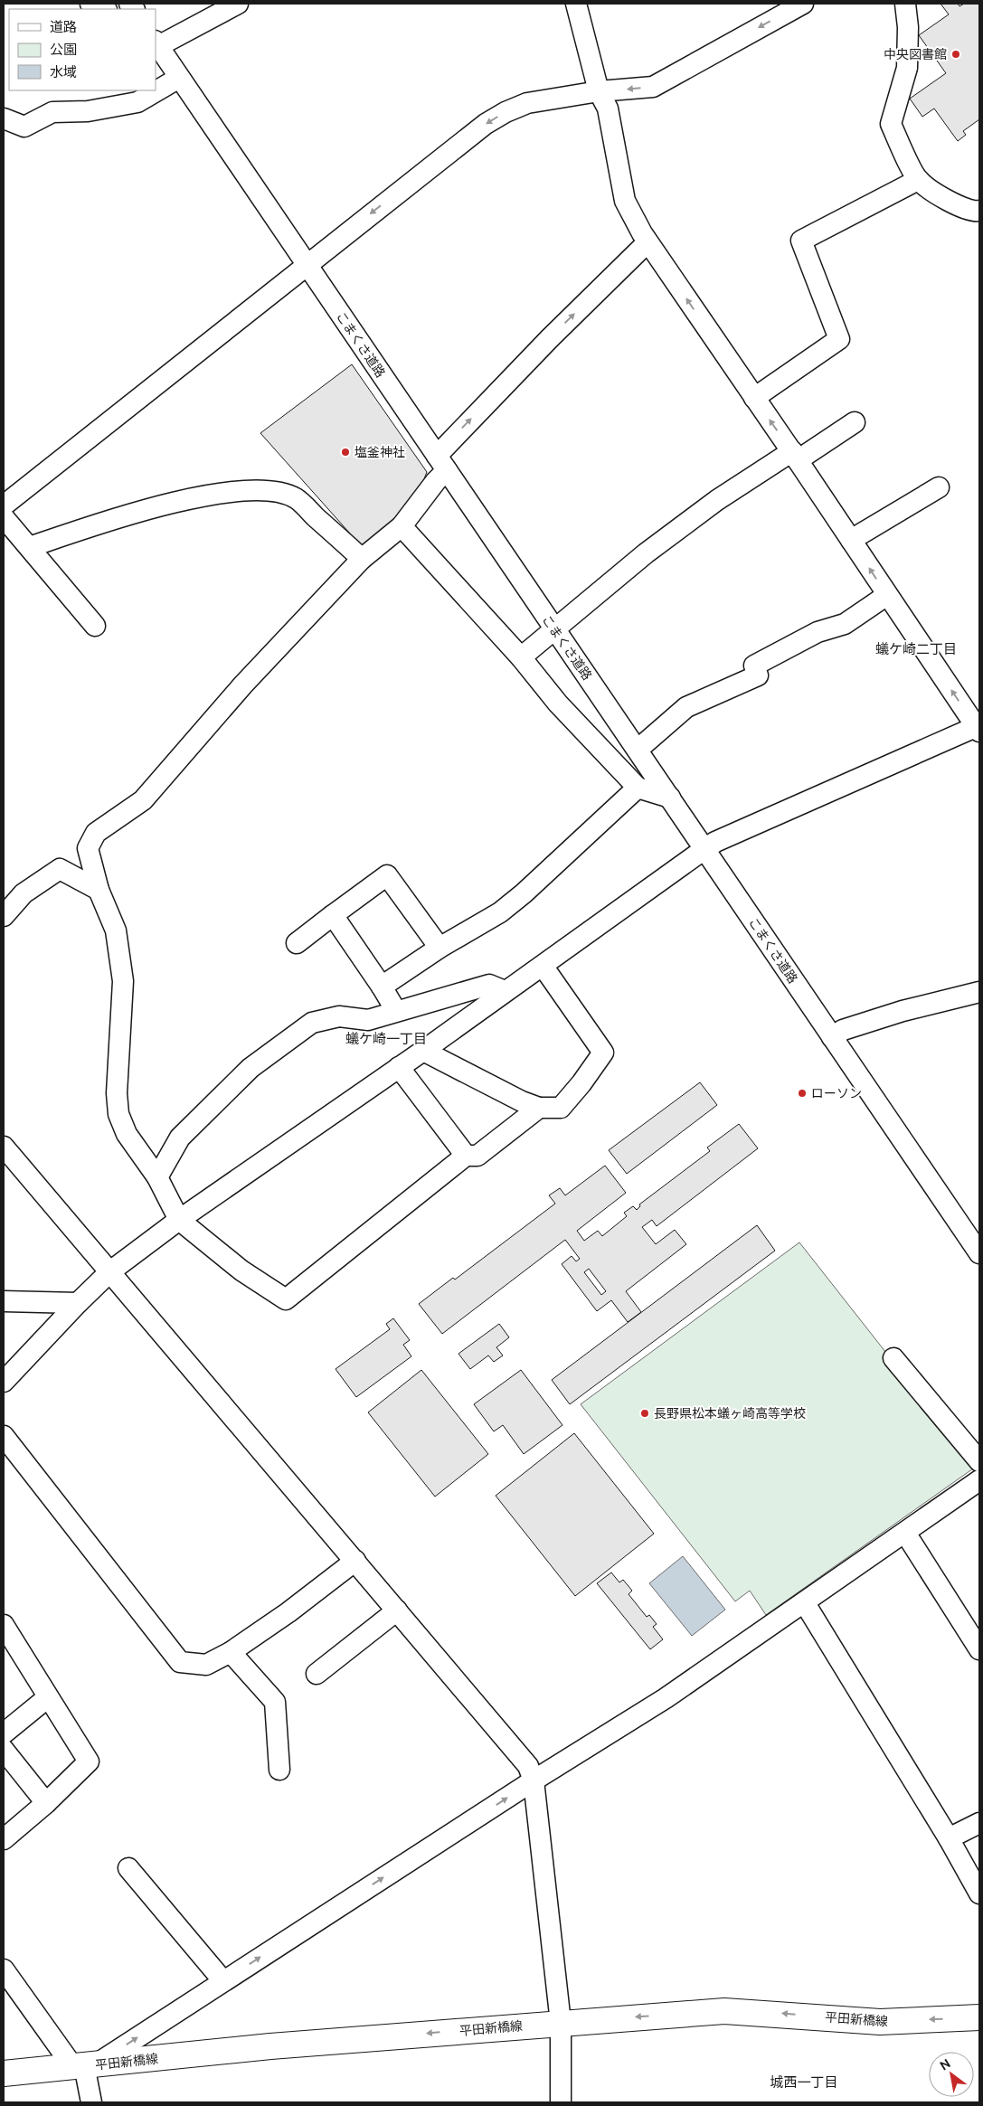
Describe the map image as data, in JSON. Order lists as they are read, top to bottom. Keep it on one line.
{"streets":{"main road":["平田新橋線"],"street":["こまくさ道路"]},"one_way":["平田新橋線"],"districts":["蟻ケ崎二丁目","蟻ケ崎一丁目","城西一丁目"],"places":["中央図書館","塩釜神社","ローソン","長野県松本蟻ヶ崎高等学校"],"legend":["道路","公園","水域"],"north":"top left"}
